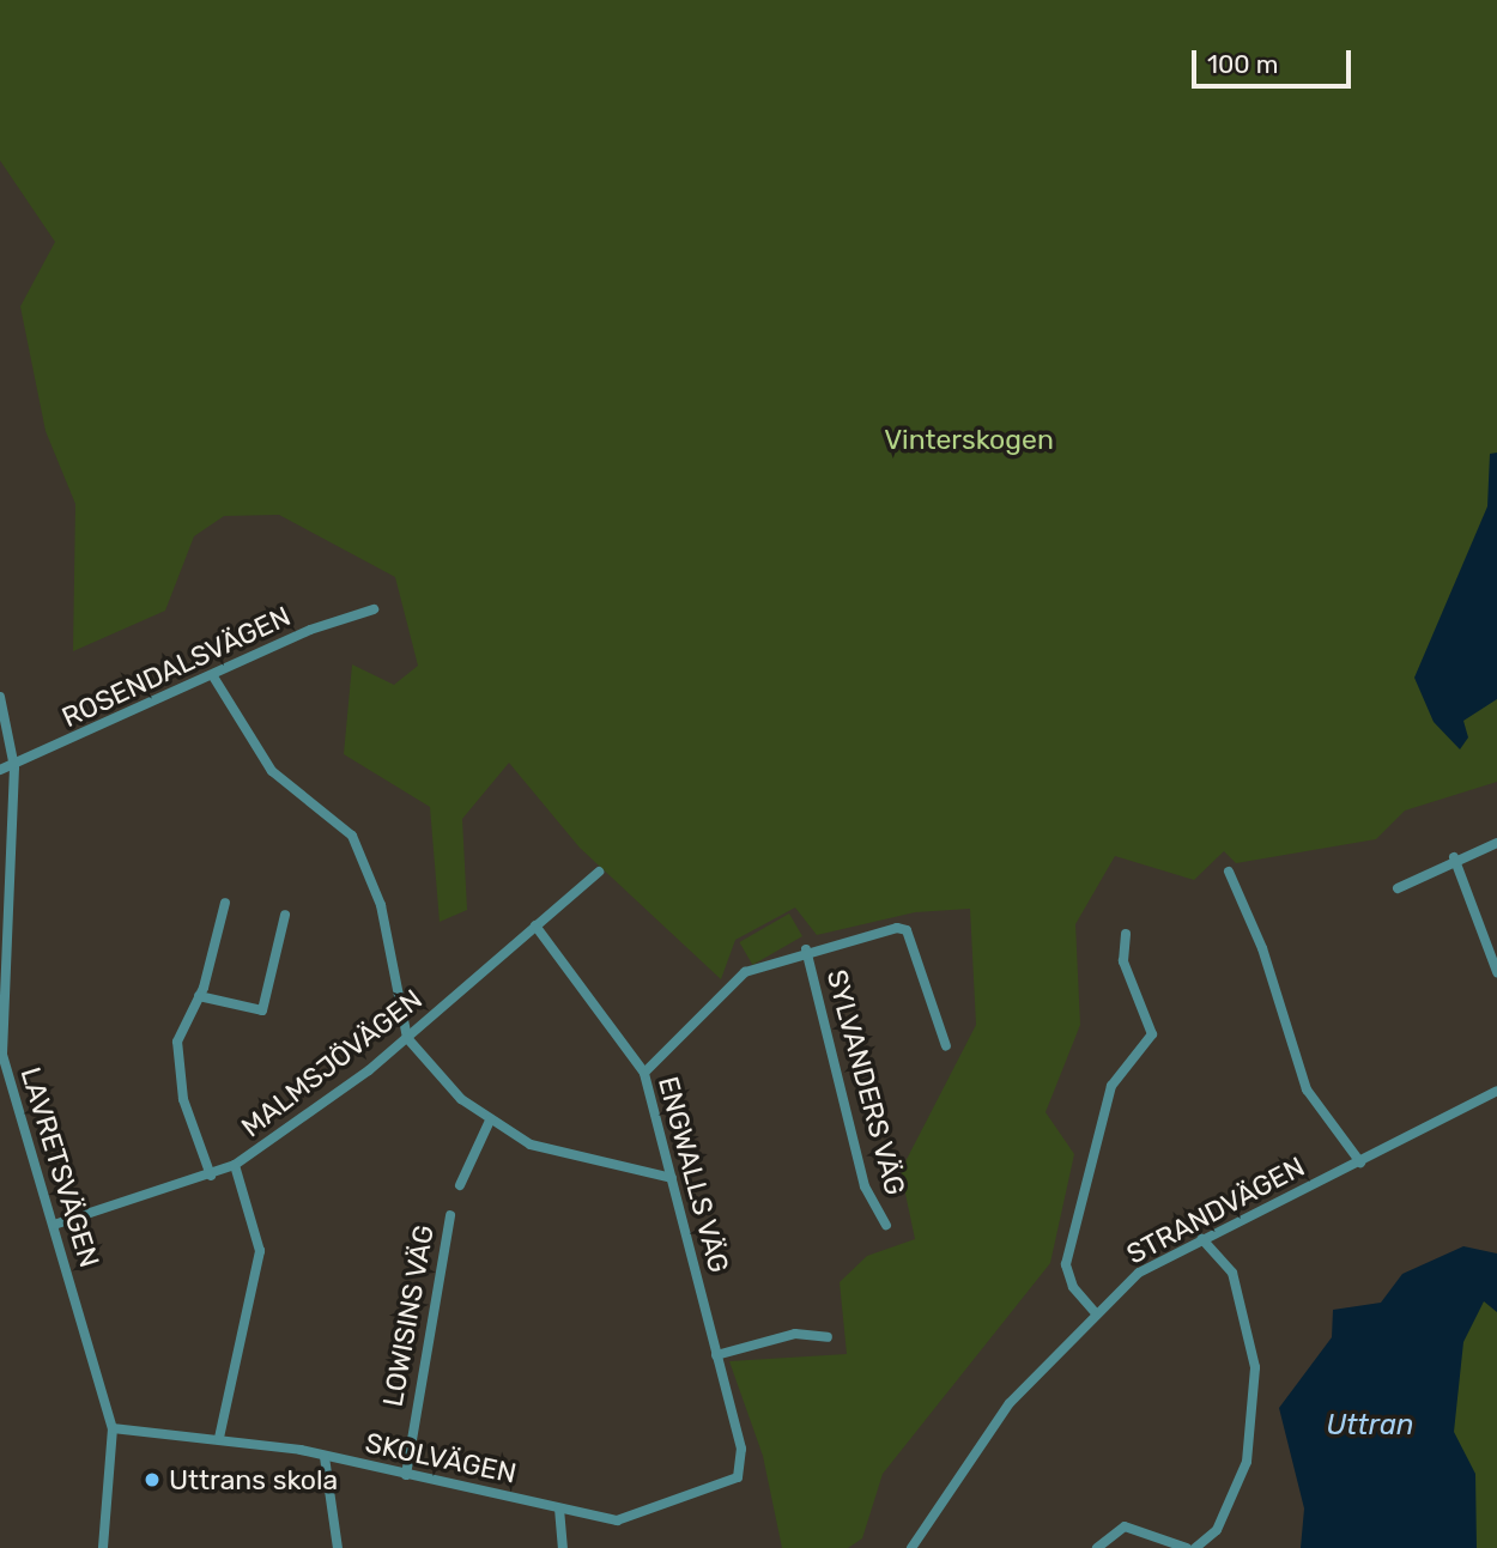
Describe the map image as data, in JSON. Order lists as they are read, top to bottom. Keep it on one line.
{"streets":{"street":["ROSENDALSVÄGEN","MALMSJÖVÄGEN","SYLVANDERS VÄG","LAVRETSVÄGEN","ENGWALLS VÄG","STRANDVÄGEN","LOWISINS VÄG","SKOLVÄGEN"]},"crossings":[["ROSENDALSVÄGEN","LAVRETSVÄGEN"],["MALMSJÖVÄGEN","LAVRETSVÄGEN"],["MALMSJÖVÄGEN","ENGWALLS VÄG"],["SYLVANDERS VÄG","ENGWALLS VÄG"],["LAVRETSVÄGEN","SKOLVÄGEN"],["ENGWALLS VÄG","SKOLVÄGEN"],["LOWISINS VÄG","SKOLVÄGEN"]],"water":["Uttran"],"parks":["Vinterskogen"],"places":["Uttrans skola"],"scale_bar":"100 m"}
